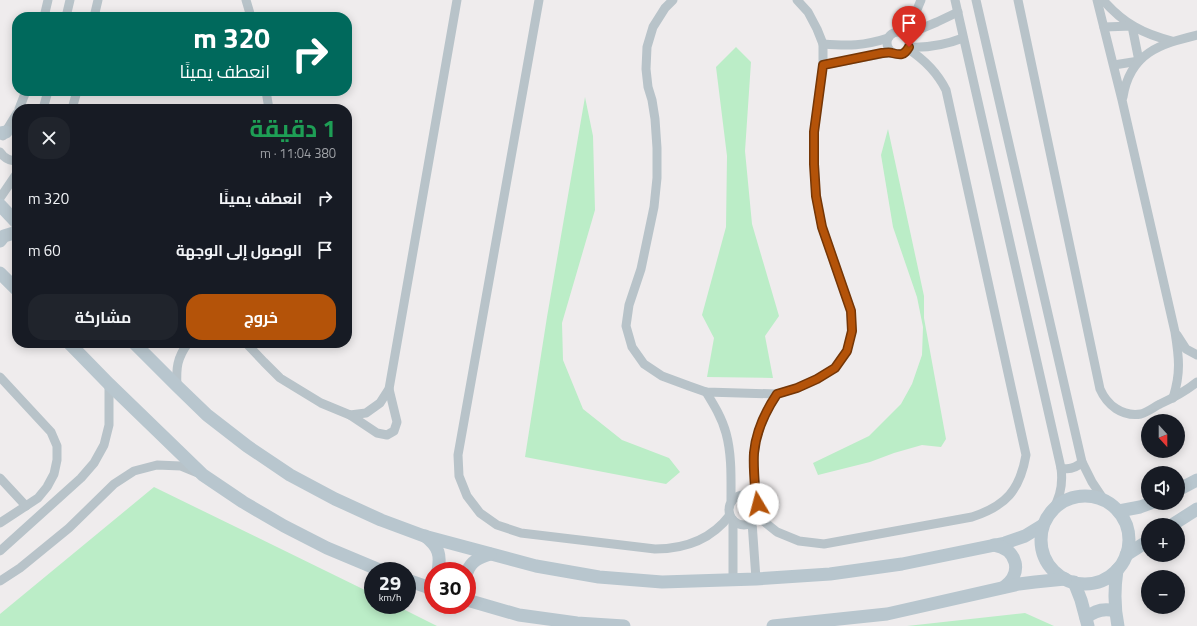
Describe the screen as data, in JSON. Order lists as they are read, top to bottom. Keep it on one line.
{"north":"bottom","page":{"turn":["320 m","انعطف يمينًا"],"heading":["1 دقيقة","380 m · 11:04"],"list":[{"name":"انعطف يمينًا","value":"320 m"},{"name":"الوصول إلى الوجهة","value":"60 m"}],"buttons":["خروج","مشاركة"],"map_buttons":["+","−"],"speed":"29 km/h","limit":"30"}}
